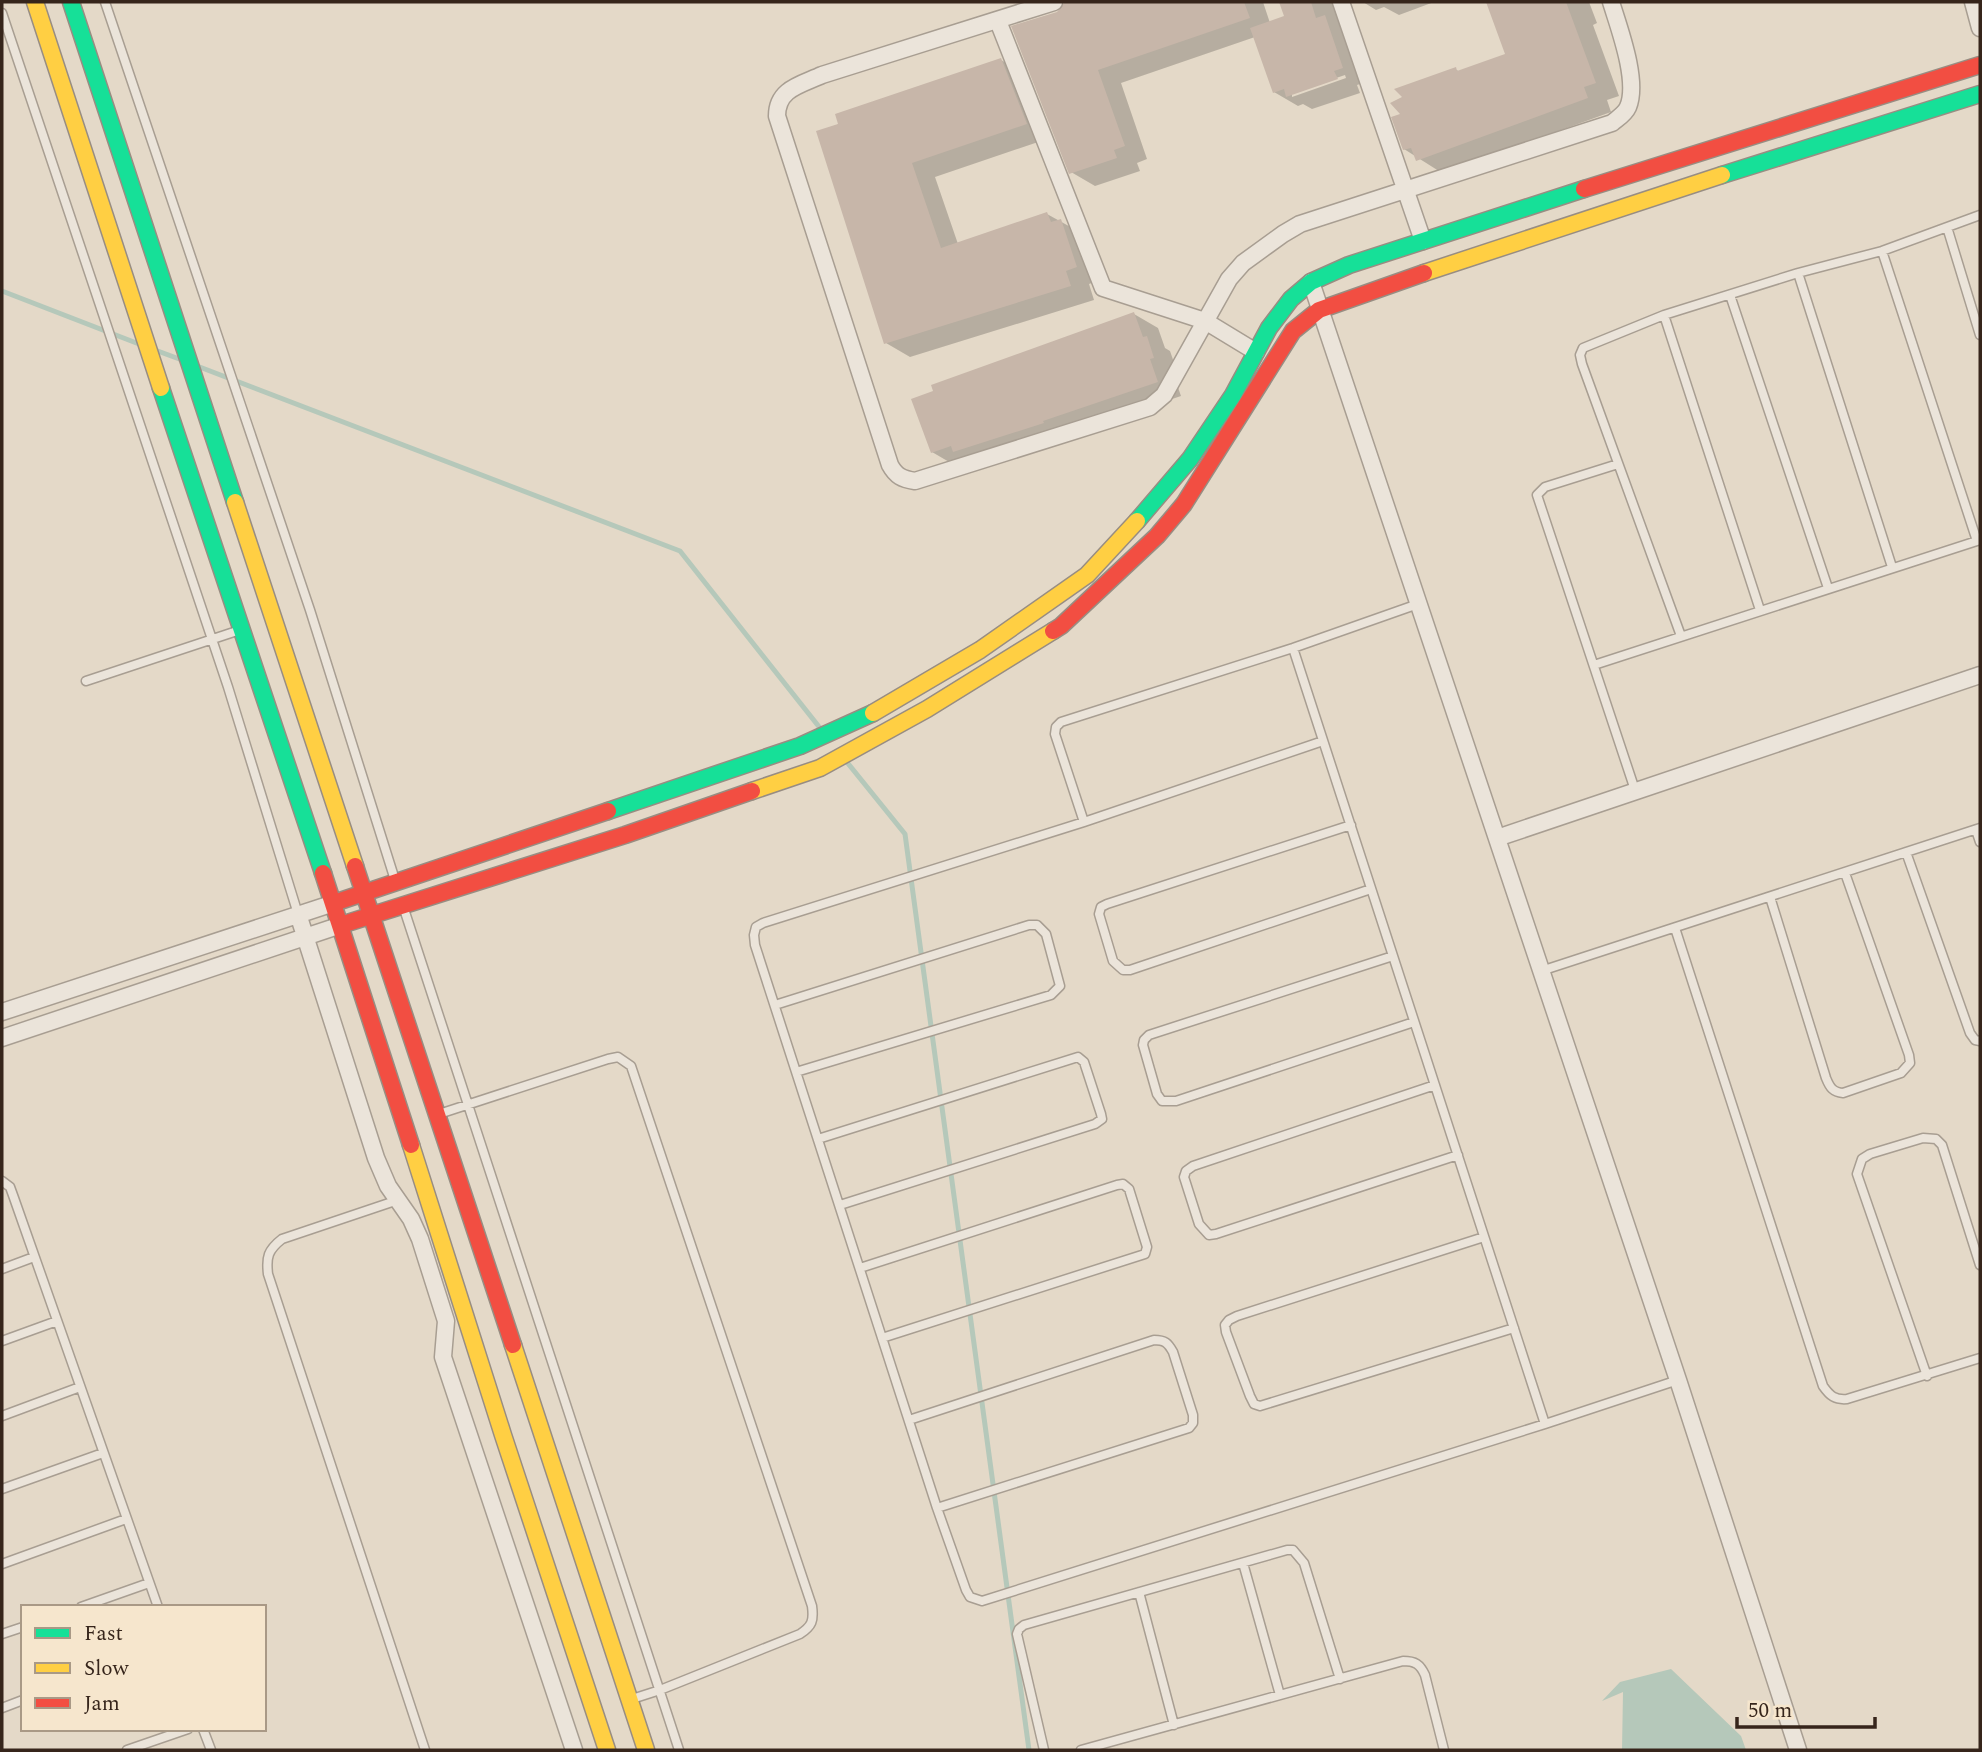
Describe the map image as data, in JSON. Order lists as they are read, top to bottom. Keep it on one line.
{"legend":["Fast","Slow","Jam"],"scale_bar":"50 m"}
